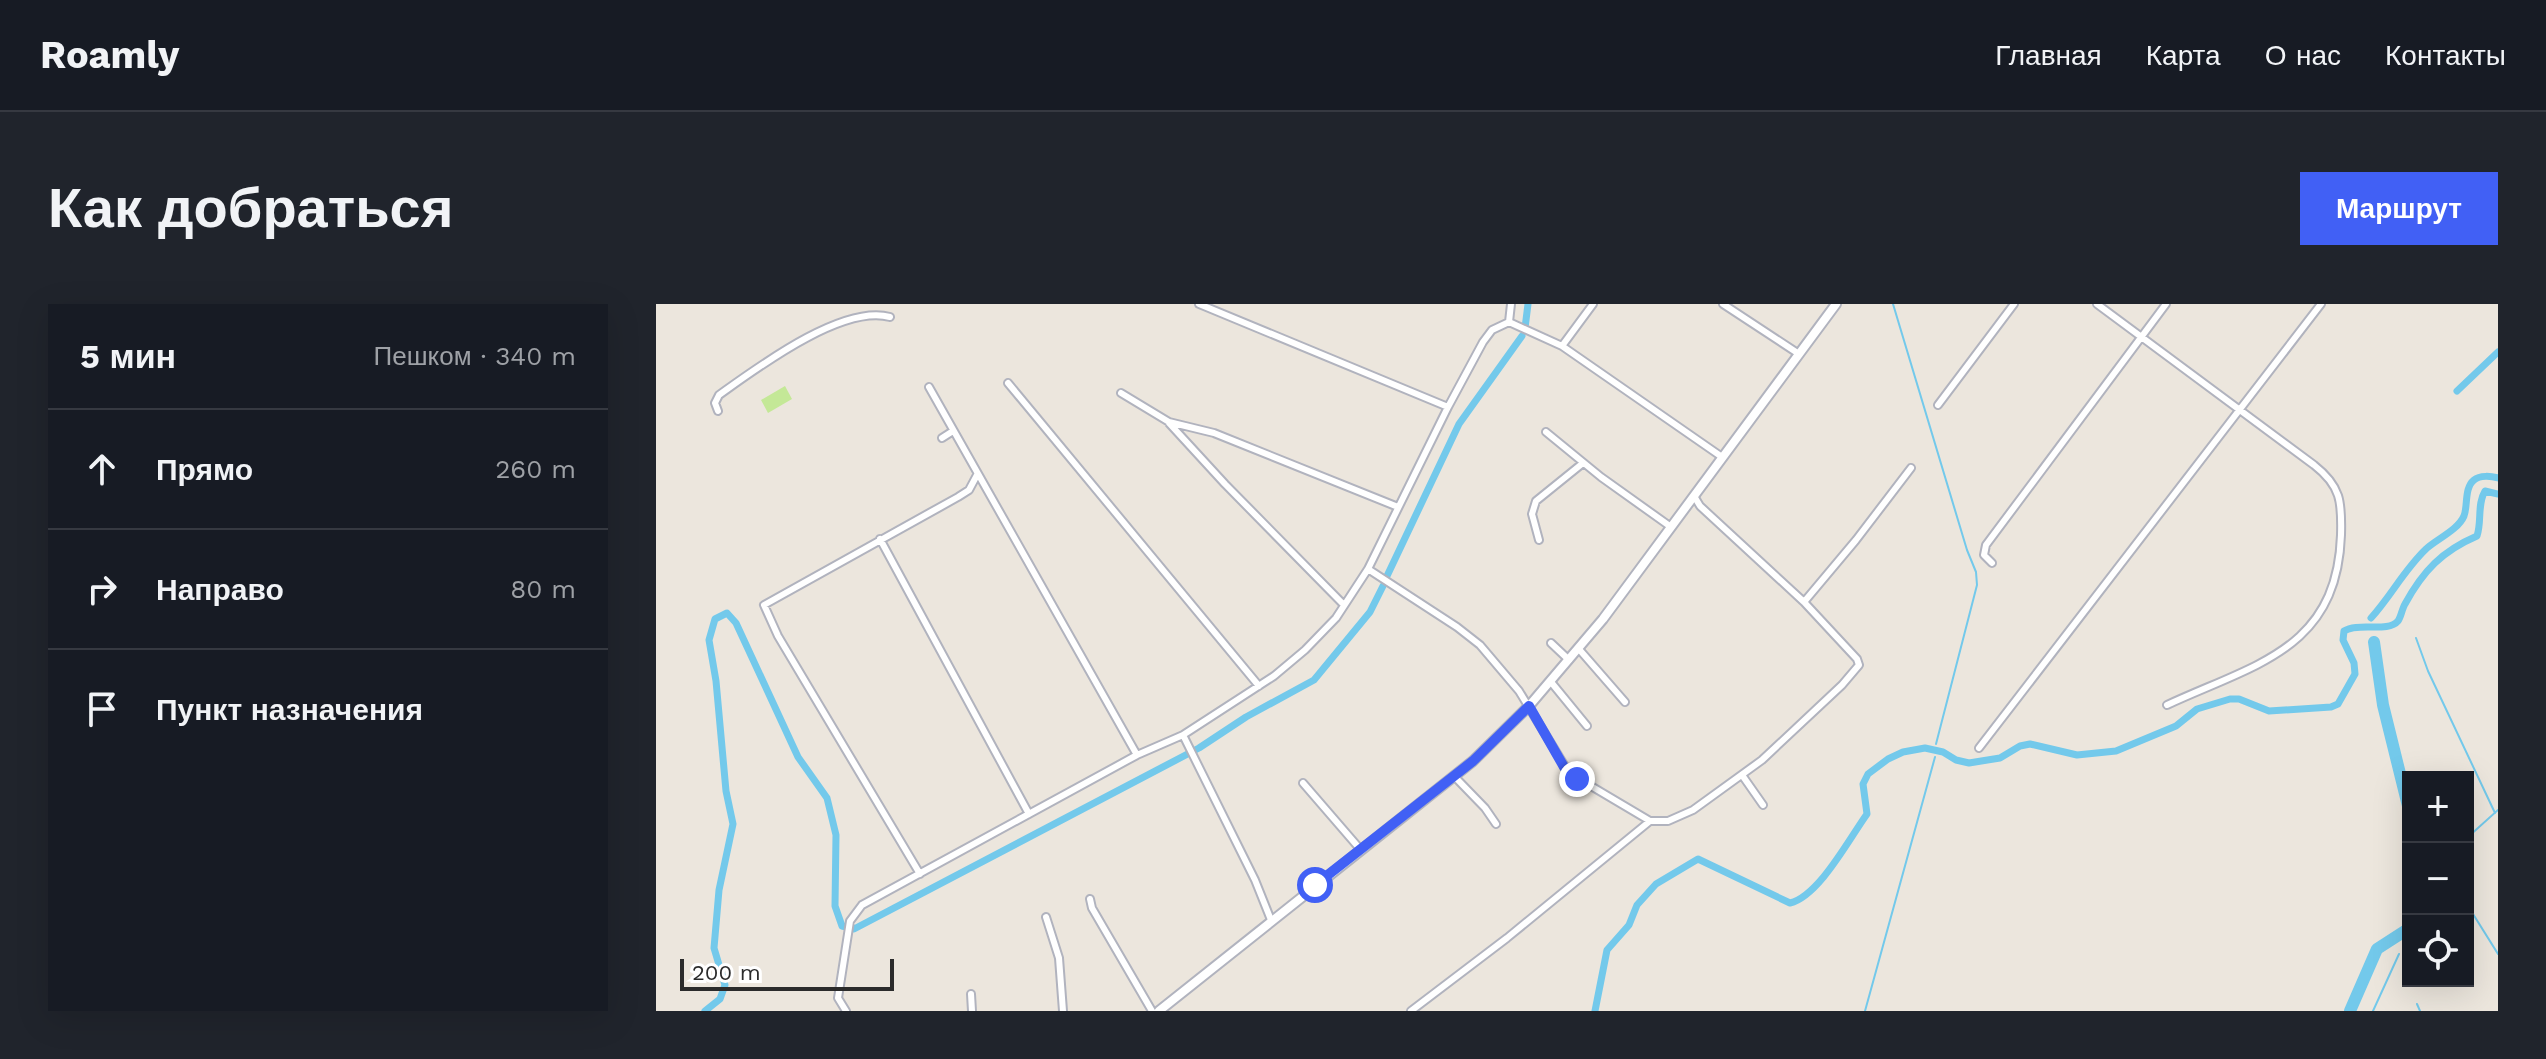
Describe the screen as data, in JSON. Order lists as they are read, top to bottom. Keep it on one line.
{"scale_bar":"200 m","page":{"header":"Roamly","nav":["Главная","Карта","О нас","Контакты"],"buttons":"Маршрут","title":"Как добраться","heading":["5 мин","Пешком · 340 m"],"list":[["Прямо","260 m"],["Направо","80 m"],"Пункт назначения"],"map_buttons":["+","−"],"scale":"200 m"}}
